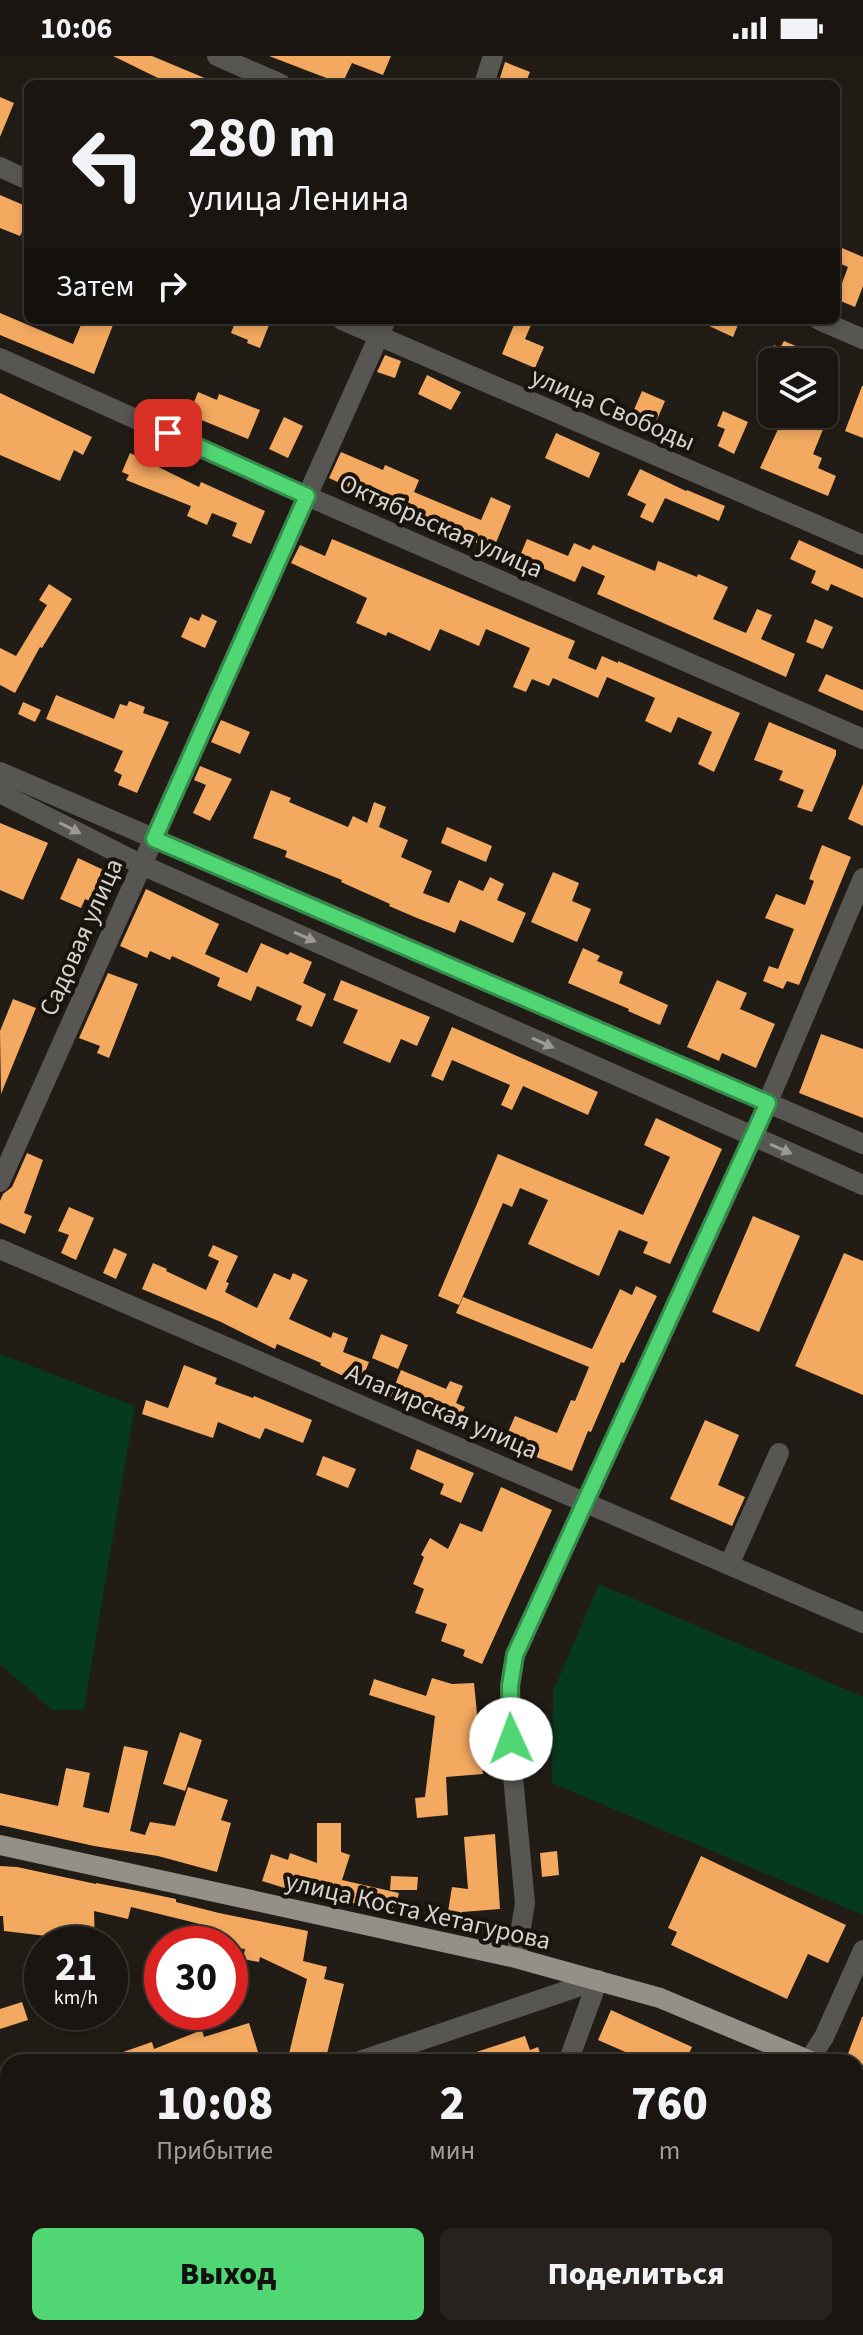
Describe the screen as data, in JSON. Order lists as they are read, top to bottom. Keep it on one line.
{"streets":{"main road":["улица Коста Хетагурова"],"street":["улица Свободы","Октябрьская улица","Садовая улица","Алагирская улица"]},"crossings":[["улица Свободы","Садовая улица"],["Октябрьская улица","Садовая улица"]],"page":{"status":"10:06","turn":["280 m","улица Ленина"],"then":"Затем","speed":"21 km/h","limit":"30","eta":["10:08","Прибытие","2","мин","760","m"],"buttons":["Выход","Поделиться"]}}
